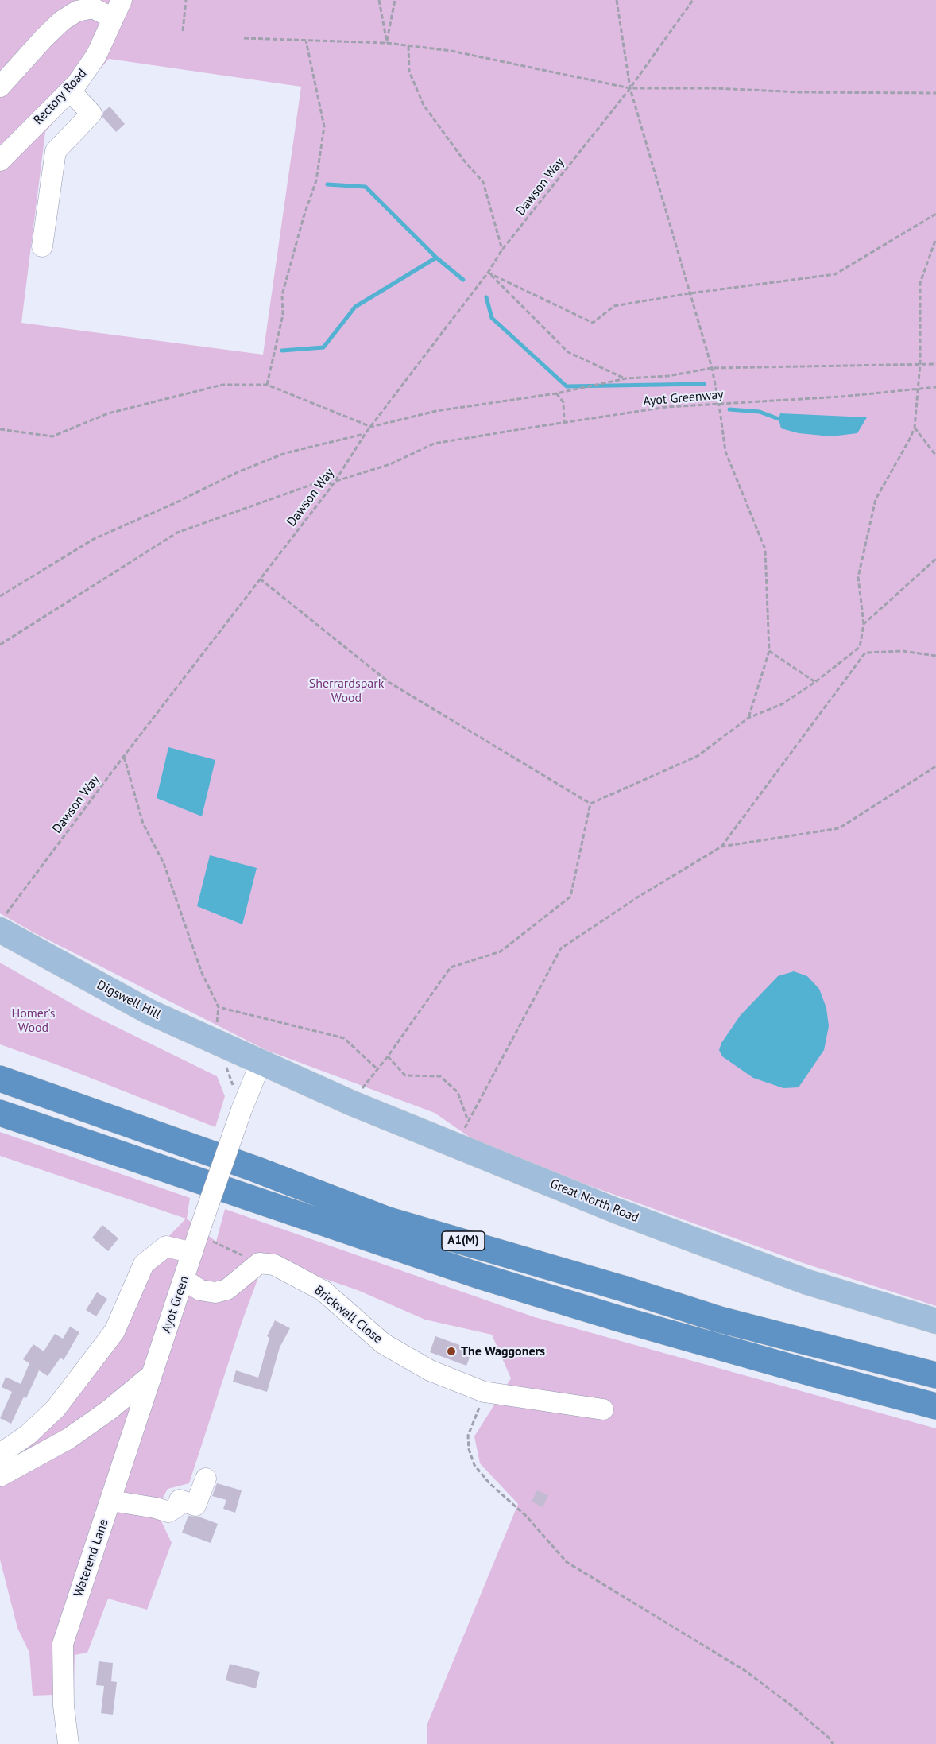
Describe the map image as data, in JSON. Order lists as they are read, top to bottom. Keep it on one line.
{"streets":{"highway":["A1(M)"],"main road":["Digswell Hill","Great North Road"],"street":["Rectory Road","Ayot Green","Brickwall Close","Waterend Lane"],"path":["Dawson Way","Ayot Greenway"]},"crossings":[["Dawson Way","Ayot Greenway"],["Dawson Way","Digswell Hill"],["Digswell Hill","Great North Road"],["Digswell Hill","Ayot Green"],["Great North Road","Ayot Green"],["Ayot Green","Waterend Lane"]],"parks":["Sherrardspark Wood","Homer's Wood"],"places":["The Waggoners"]}
